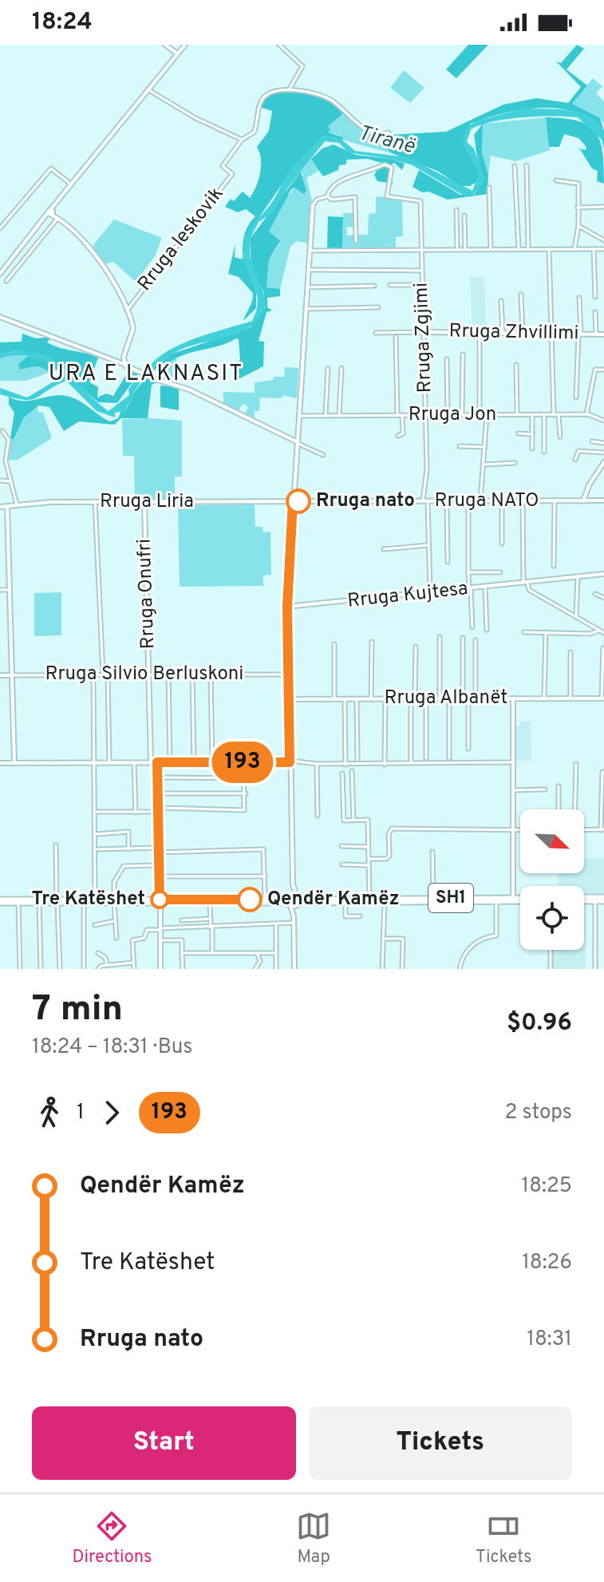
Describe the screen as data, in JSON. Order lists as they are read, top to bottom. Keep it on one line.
{"streets":{"main road":["SH1"],"street":["Rruga leskovik","Rruga Zhvillimi","Rruga Zgjimi","Rruga Jon","Rruga NATO","Rruga Liria","Rruga Onufri","Rruga Kujtesa","Rruga Silvio Berluskoni","Rruga Albanët"]},"crossings":[["Rruga Zhvillimi","Rruga Zgjimi"],["Rruga Zgjimi","Rruga Jon"],["Rruga Zgjimi","Rruga NATO"],["Rruga NATO","Rruga Liria"],["Rruga Liria","Rruga Onufri"],["Rruga Onufri","Rruga Silvio Berluskoni"]],"districts":["URA E LAKNASIT"],"water":["Tiranë"],"places":["Rruga nato","Tre Katëshet","Qendër Kamëz"],"lines":["bus line 193"],"north":"bottom right","page":{"status":"18:24","on_map":"193","heading":["7 min","18:24 – 18:31 · Bus","$0.96"],"legs":["1","193","2 stops"],"list":[{"name":"Qendër Kamëz","value":"18:25"},{"name":"Tre Katëshet","value":"18:26"},{"name":"Rruga nato","value":"18:31"}],"buttons":["Start","Tickets"],"tabs":["Directions","Map","Tickets"]}}
